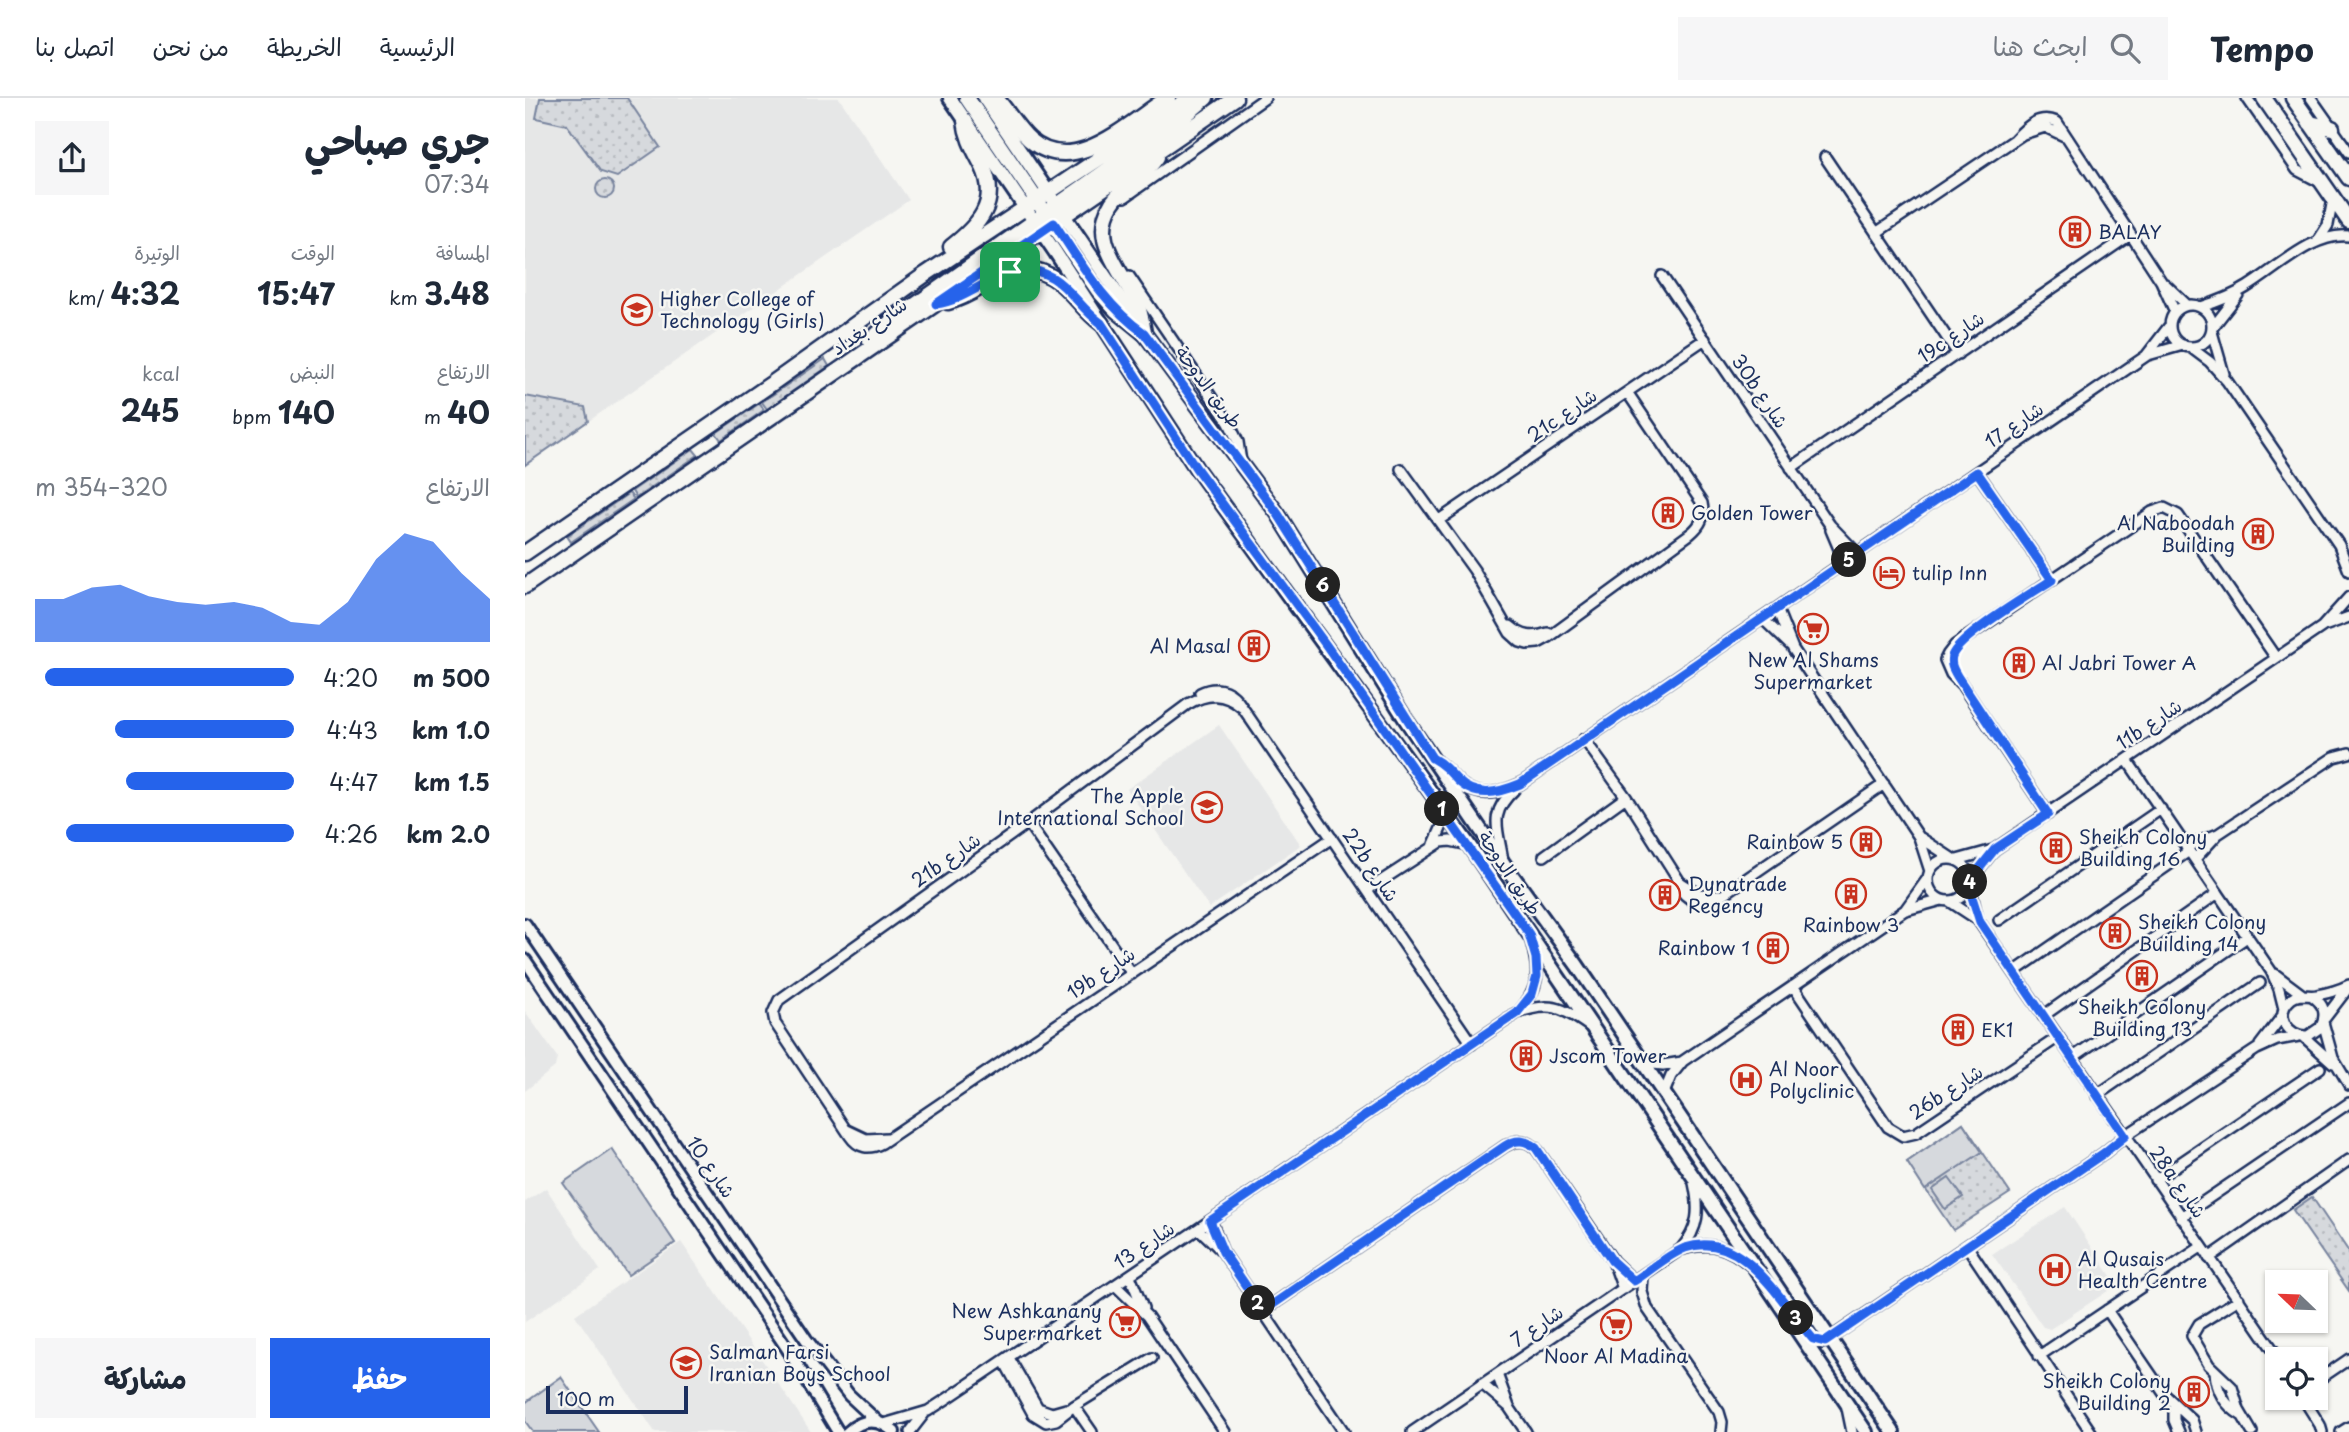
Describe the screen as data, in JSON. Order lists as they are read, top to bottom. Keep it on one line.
{"streets":{"main road":["شارع بغداد","طريق الدوحة"],"street":["19c شارع","30b شارع","21c شارع","شارع 17","11b شارع","21b شارع","22b شارع","19b شارع","26b شارع","شارع 10","28a شارع","شارع 13","شارع 7"]},"crossings":[["شارع بغداد","طريق الدوحة"],["19c شارع","30b شارع"],["طريق الدوحة","شارع 17"],["طريق الدوحة","شارع 13"],["طريق الدوحة","شارع 7"],["30b شارع","21c شارع"],["30b شارع","شارع 17"],["11b شارع","28a شارع"],["21b شارع","22b شارع"],["21b شارع","19b شارع"],["22b شارع","19b شارع"],["22b شارع","شارع 13"],["26b شارع","28a شارع"],["شارع 10","شارع 13"]],"places":{"building":["BALAY","Golden Tower","Al Naboodah Building","Al Masal","Al Jabri Tower A","Rainbow 5","Sheikh Colony Building 16","Rainbow 3","Dynatrade Regency","Sheikh Colony Building 14","Rainbow 1","Sheikh Colony Building 13","EK1","Jscom Tower","Sheikh Colony Building 2"],"school or university":["Higher College of Technology (Girls)","The Apple International School","Salman Farsi Iranian Boys School"],"hotel":["tulip Inn"],"supermarket":["New Al Shams Supermarket","New Ashkanany Supermarket","Noor Al Madina"],"hospital":["Al Noor Polyclinic","Al Qusais Health Centre"]},"scale_bar":"100 m","north":"top left","page":{"header":"Tempo","search":"ابحث هنا","nav":["الرئيسية","الخريطة","من نحن","اتصل بنا"],"heading":["جري صباحي","07:34"],"stats":[["المسافة","3.48 km"],["الوقت","15:47"],["الوتيرة","4:32 /km"],["الارتفاع","40 m"],["النبض","140 bpm"],["kcal","245"]],"chart":["الارتفاع","320–354 m"],"pins":["5","6","1","4","2","3"],"list":[{"name":"500 m","note":"4:20"},{"name":"1.0 km","note":"4:43"},{"name":"1.5 km","note":"4:47"},{"name":"2.0 km","note":"4:26"}],"buttons":["حفظ","مشاركة"],"scale":"100 m"}}
